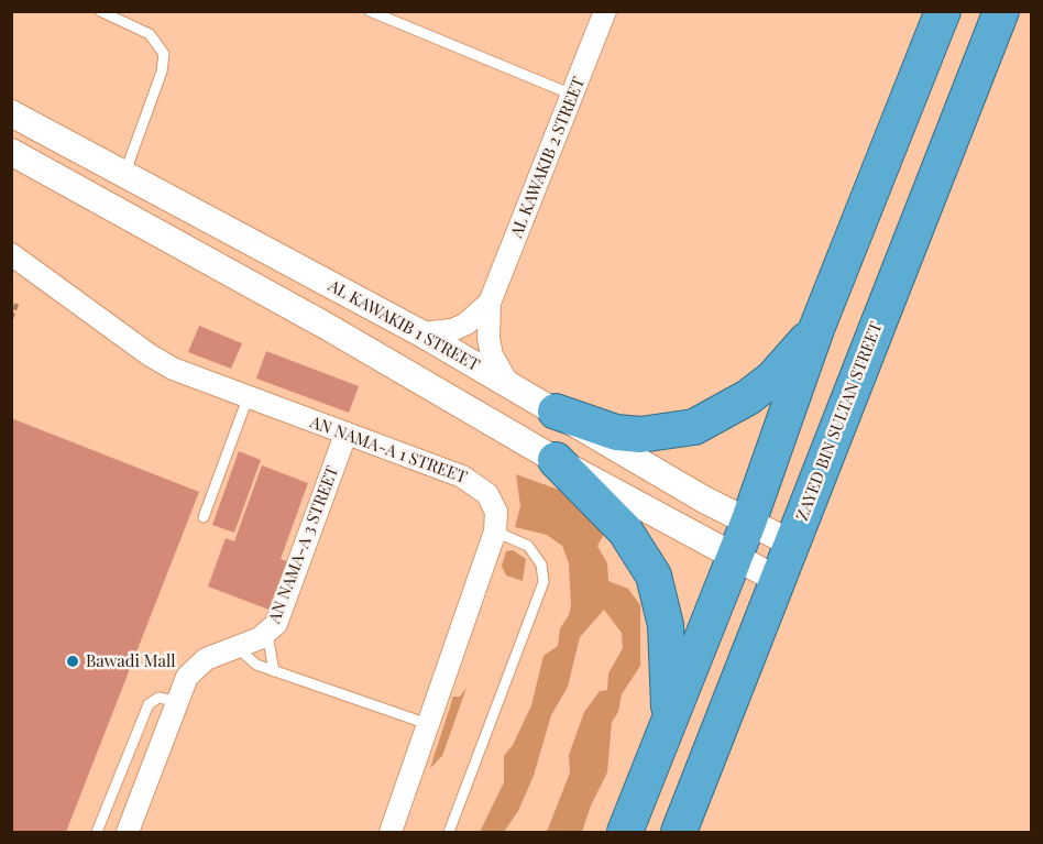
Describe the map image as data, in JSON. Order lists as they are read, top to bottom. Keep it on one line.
{"streets":{"highway":["ZAYED BIN SULTAN STREET"],"street":["AL KAWAKIB 2 STREET","AL KAWAKIB 1 STREET","AN NAMA-A 1 STREET","AN NAMA-A 3 STREET"]},"crossings":[["AL KAWAKIB 2 STREET","AL KAWAKIB 1 STREET"],["AL KAWAKIB 1 STREET","ZAYED BIN SULTAN STREET"],["AN NAMA-A 1 STREET","AN NAMA-A 3 STREET"]],"places":["Bawadi Mall"]}
